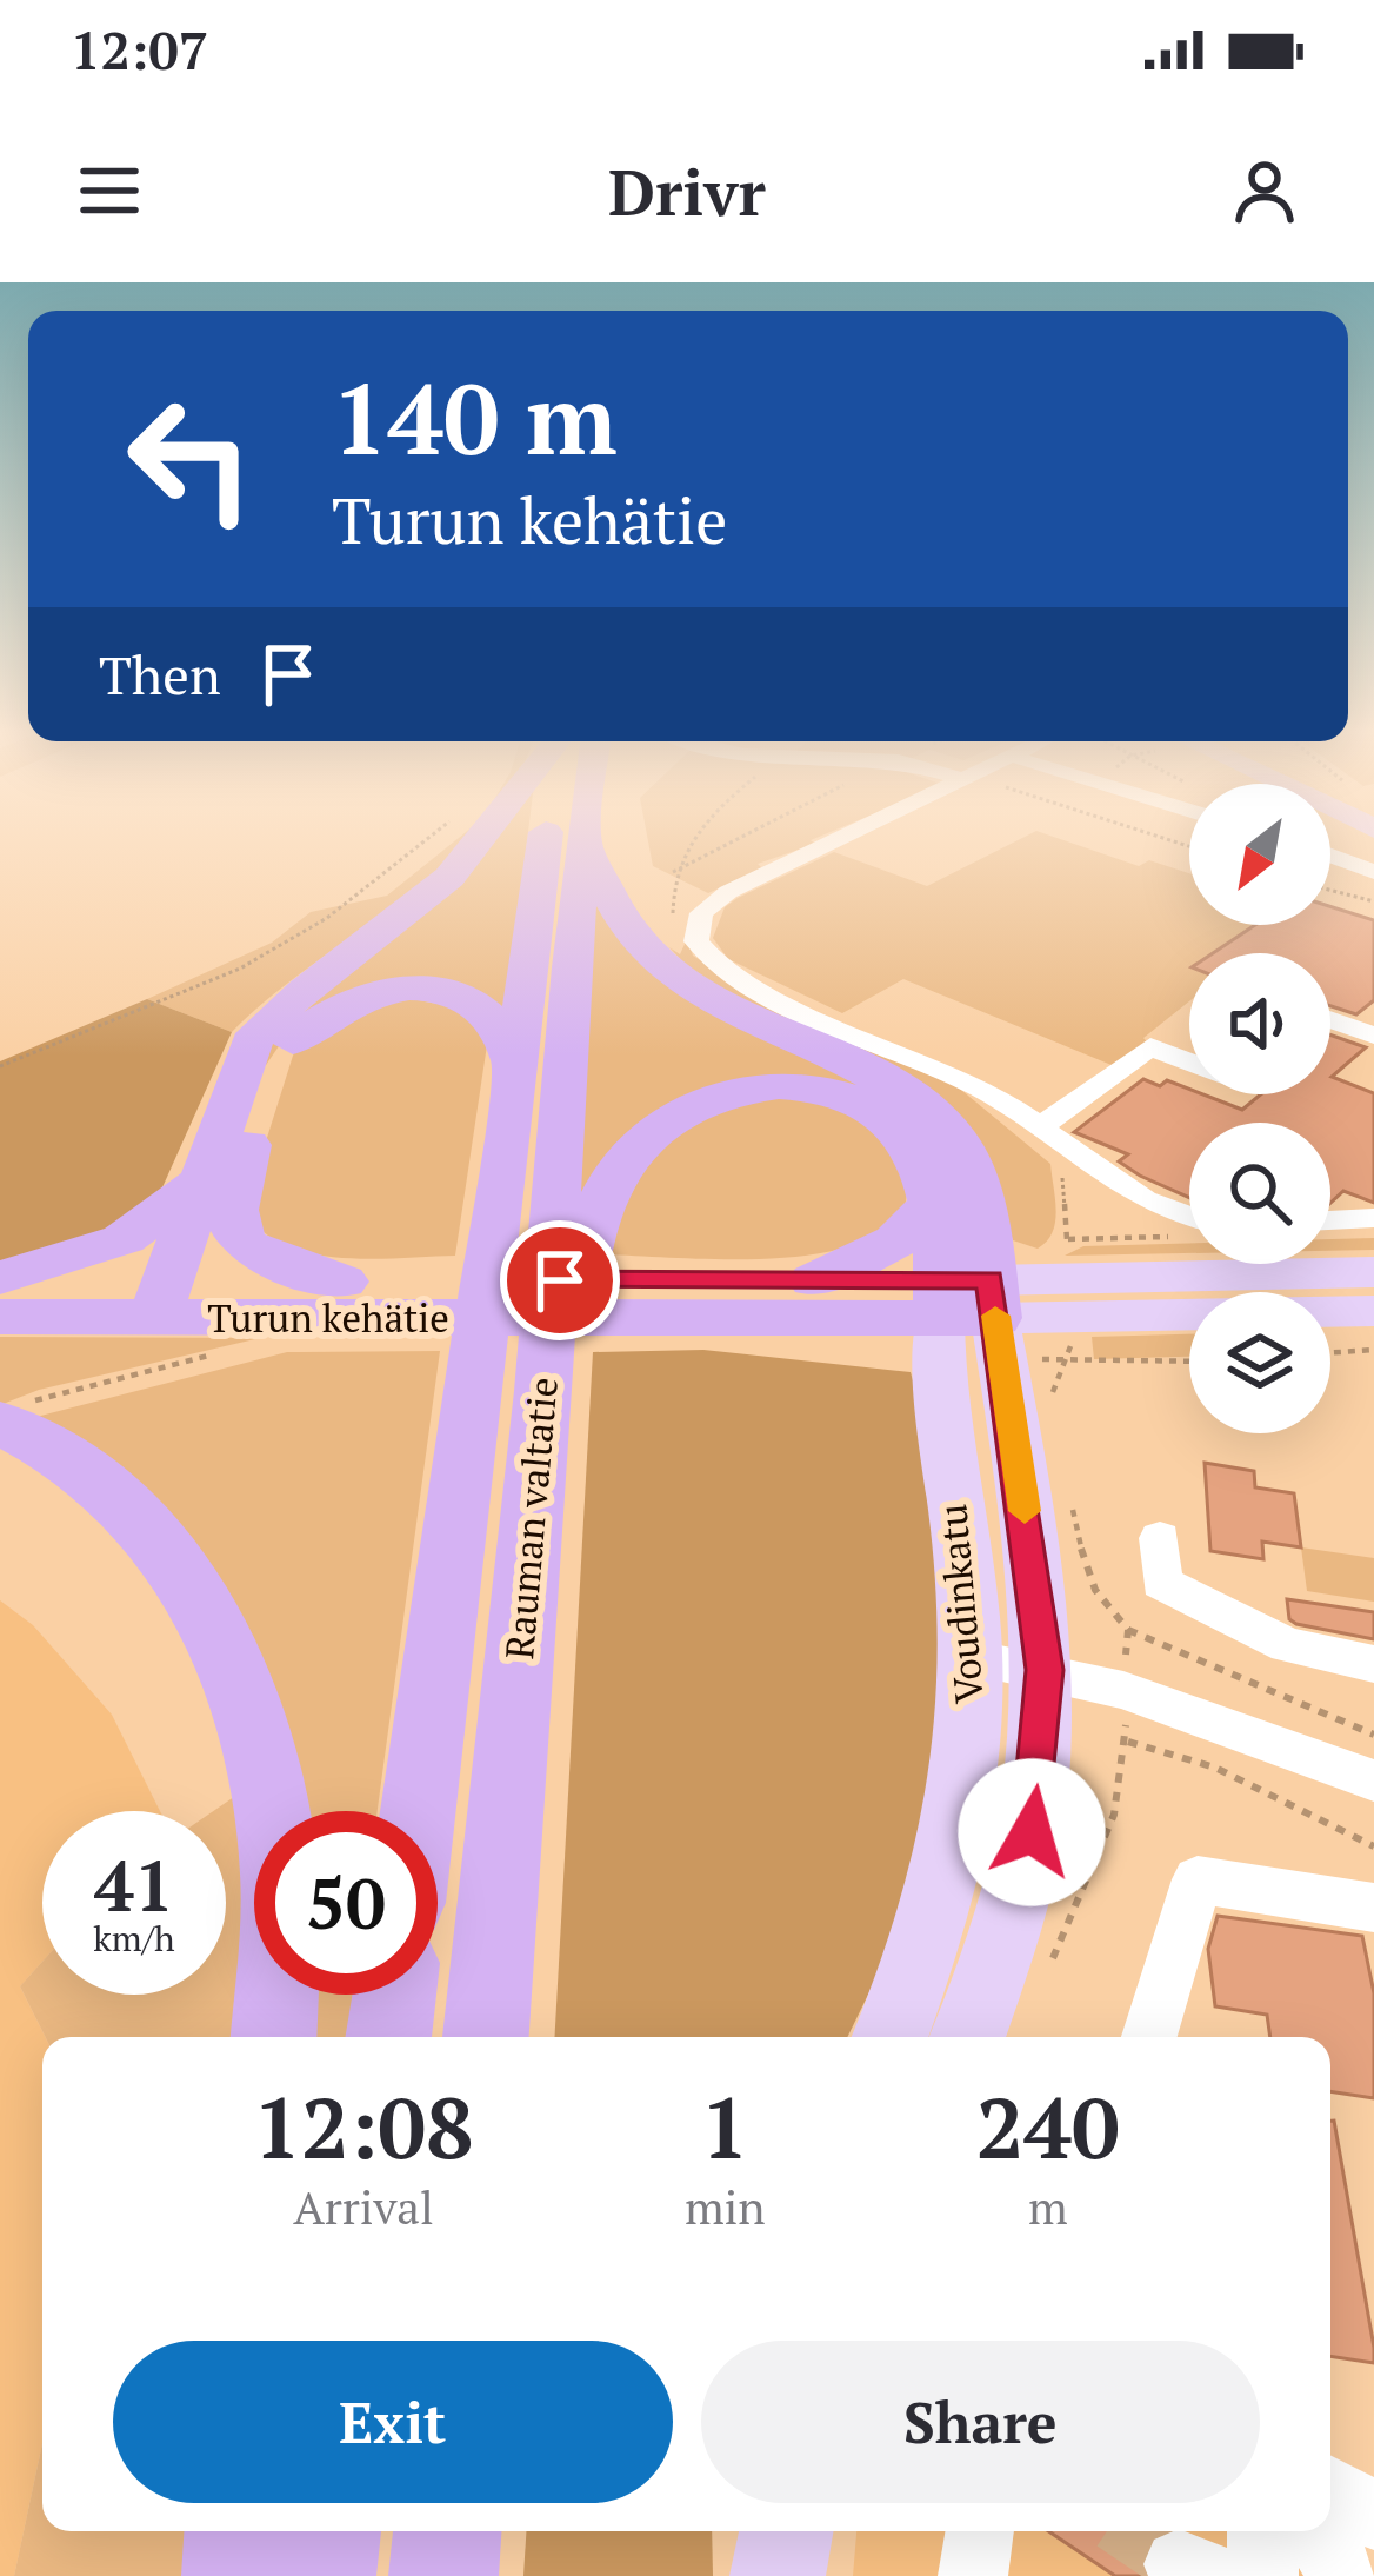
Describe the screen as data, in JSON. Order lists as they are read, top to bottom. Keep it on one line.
{"streets":{"highway":["Turun kehätie","Rauman valtatie"],"main road":["Voudinkatu"]},"crossings":[["Turun kehätie","Voudinkatu"]],"north":"bottom left","page":{"status":"12:07","header":"Drivr","turn":["140 m","Turun kehätie"],"then":"Then","speed":"41 km/h","limit":"50","eta":["12:08","Arrival","1","min","240","m"],"buttons":["Exit","Share"]}}
